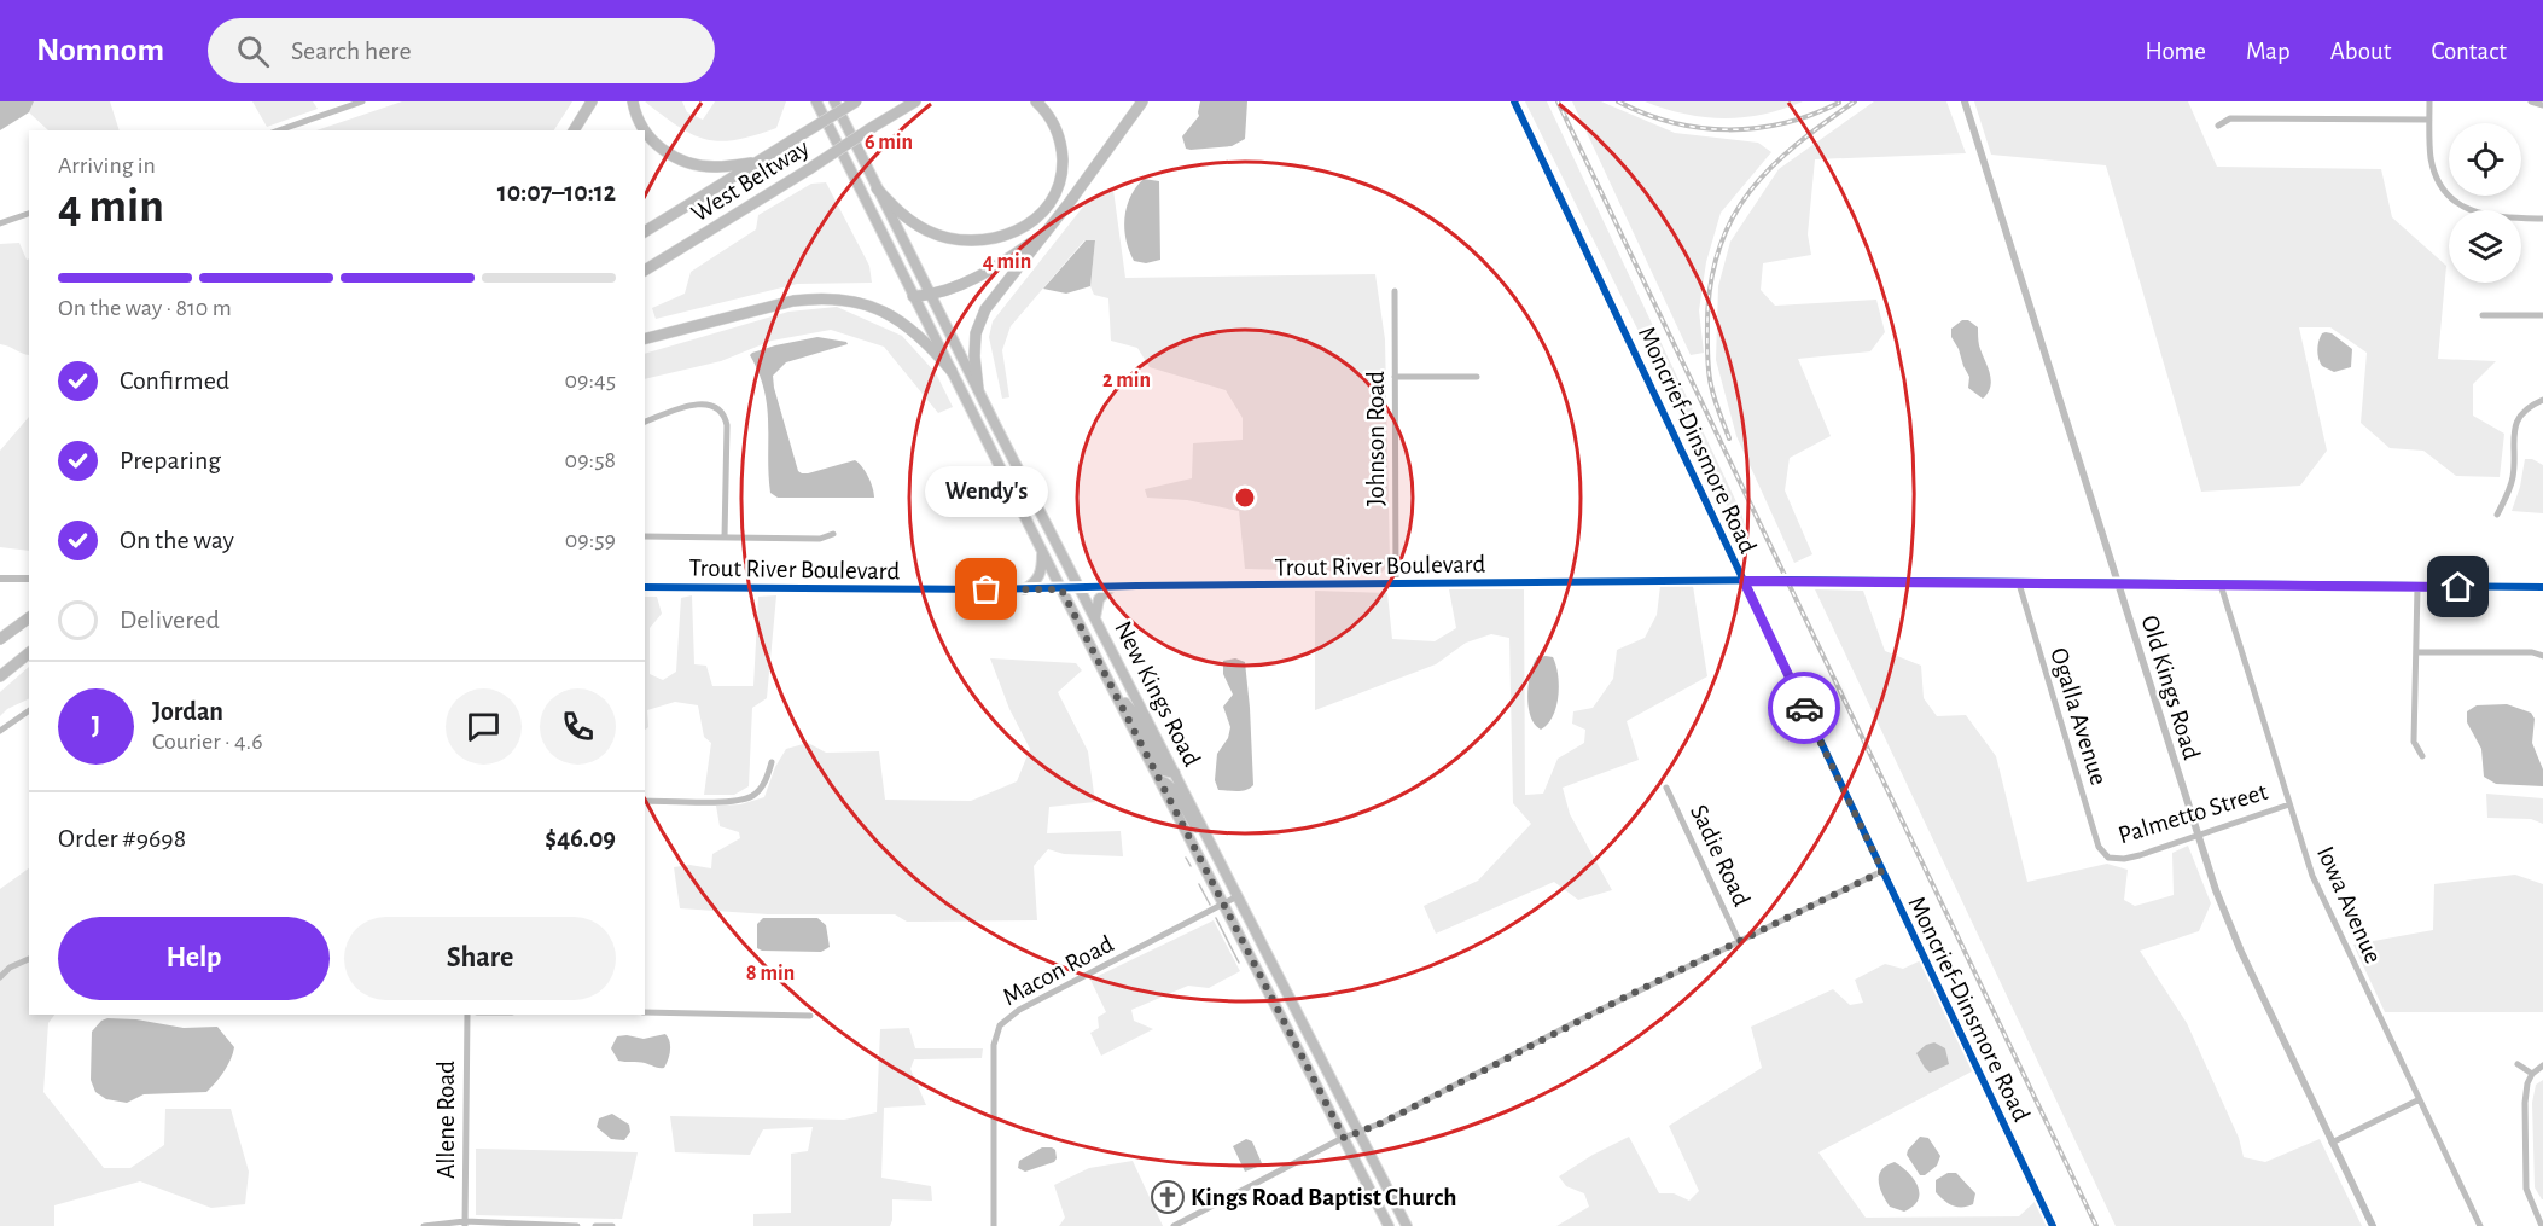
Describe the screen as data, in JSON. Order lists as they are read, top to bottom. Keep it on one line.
{"streets":{"highway":["West Beltway","New Kings Road"],"street":["Johnson Road","Moncrief-Dinsmore Road","Trout River Boulevard","Old Kings Road","Ogalla Avenue","Palmetto Street","Sadie Road","Iowa Avenue","Macon Road","Allene Road"]},"crossings":[["Johnson Road","Trout River Boulevard"],["Moncrief-Dinsmore Road","Trout River Boulevard"],["Trout River Boulevard","Old Kings Road"],["Trout River Boulevard","New Kings Road"],["Trout River Boulevard","Ogalla Avenue"],["Trout River Boulevard","Iowa Avenue"],["Old Kings Road","Palmetto Street"],["New Kings Road","Macon Road"],["Ogalla Avenue","Palmetto Street"],["Palmetto Street","Iowa Avenue"]],"places":{"other":["Wendy's"],"church":["Kings Road Baptist Church"]},"page":{"header":"Nomnom","search":"Search here","nav":["Home","Map","About","Contact"],"heading":["4 min","Arriving in","10:07–10:12"],"panel":["Jordan","Courier · 4.6","Order #9698","$46.09"],"bar":"On the way · 810 m","list":[["Confirmed","09:45"],["Preparing","09:58"],["On the way","09:59"],"Delivered"],"bubble":"Wendy's","round":"J","buttons":["Help","Share"]},"rings":["6 min","4 min","2 min","8 min"]}
